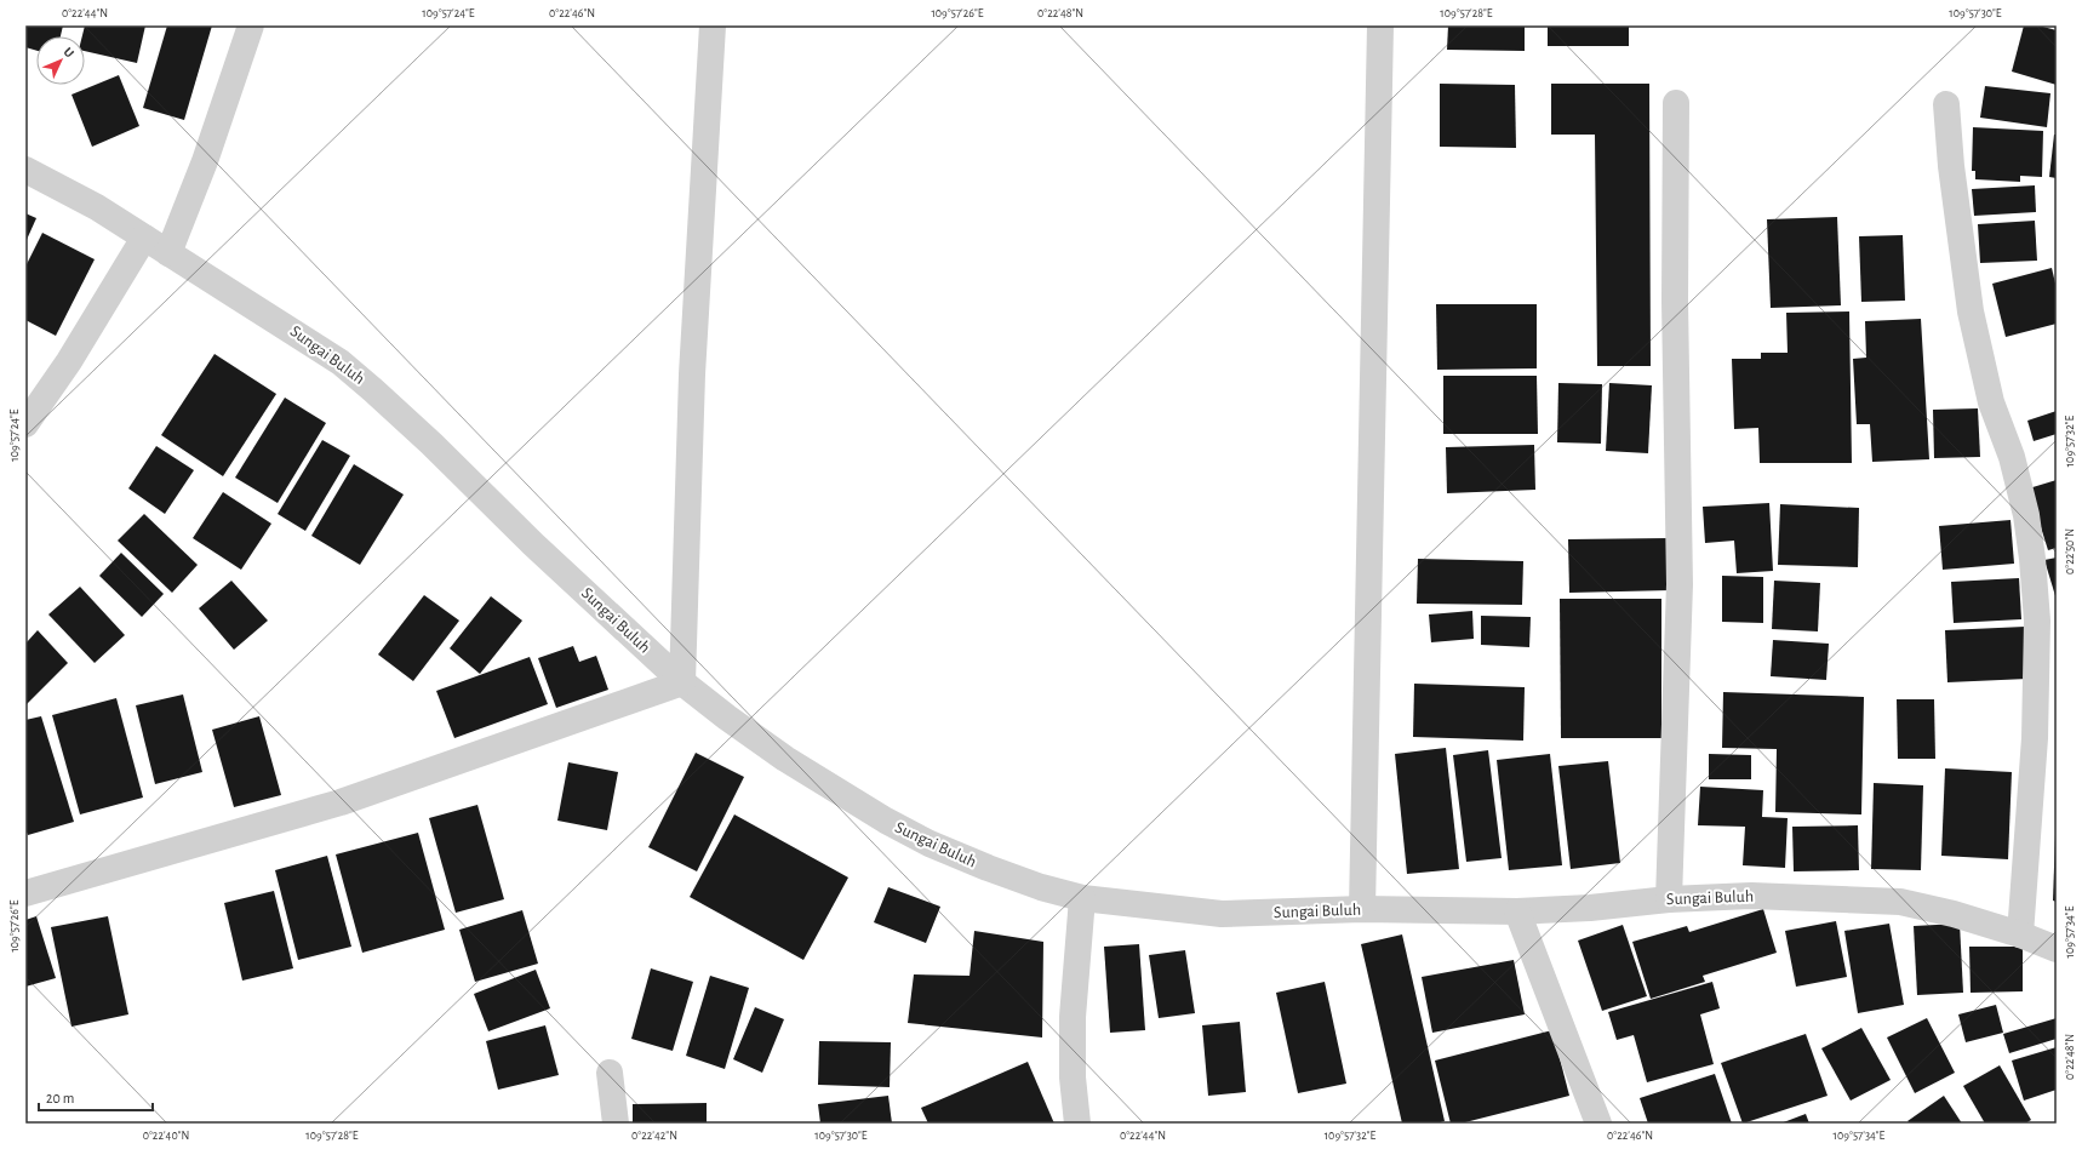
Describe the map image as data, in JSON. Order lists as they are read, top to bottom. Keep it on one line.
{"streets":{"street":["Sungai Buluh"]},"scale_bar":"20 m","north":"top right","coordinates":["0°22'44\"N","109°57'24\"E","0°22'46\"N","109°57'26\"E","0°22'48\"N","109°57'28\"E","109°57'30\"E","109°57'32\"E","0°22'50\"N","109°57'34\"E","0°22'40\"N","0°22'42\"N"]}
